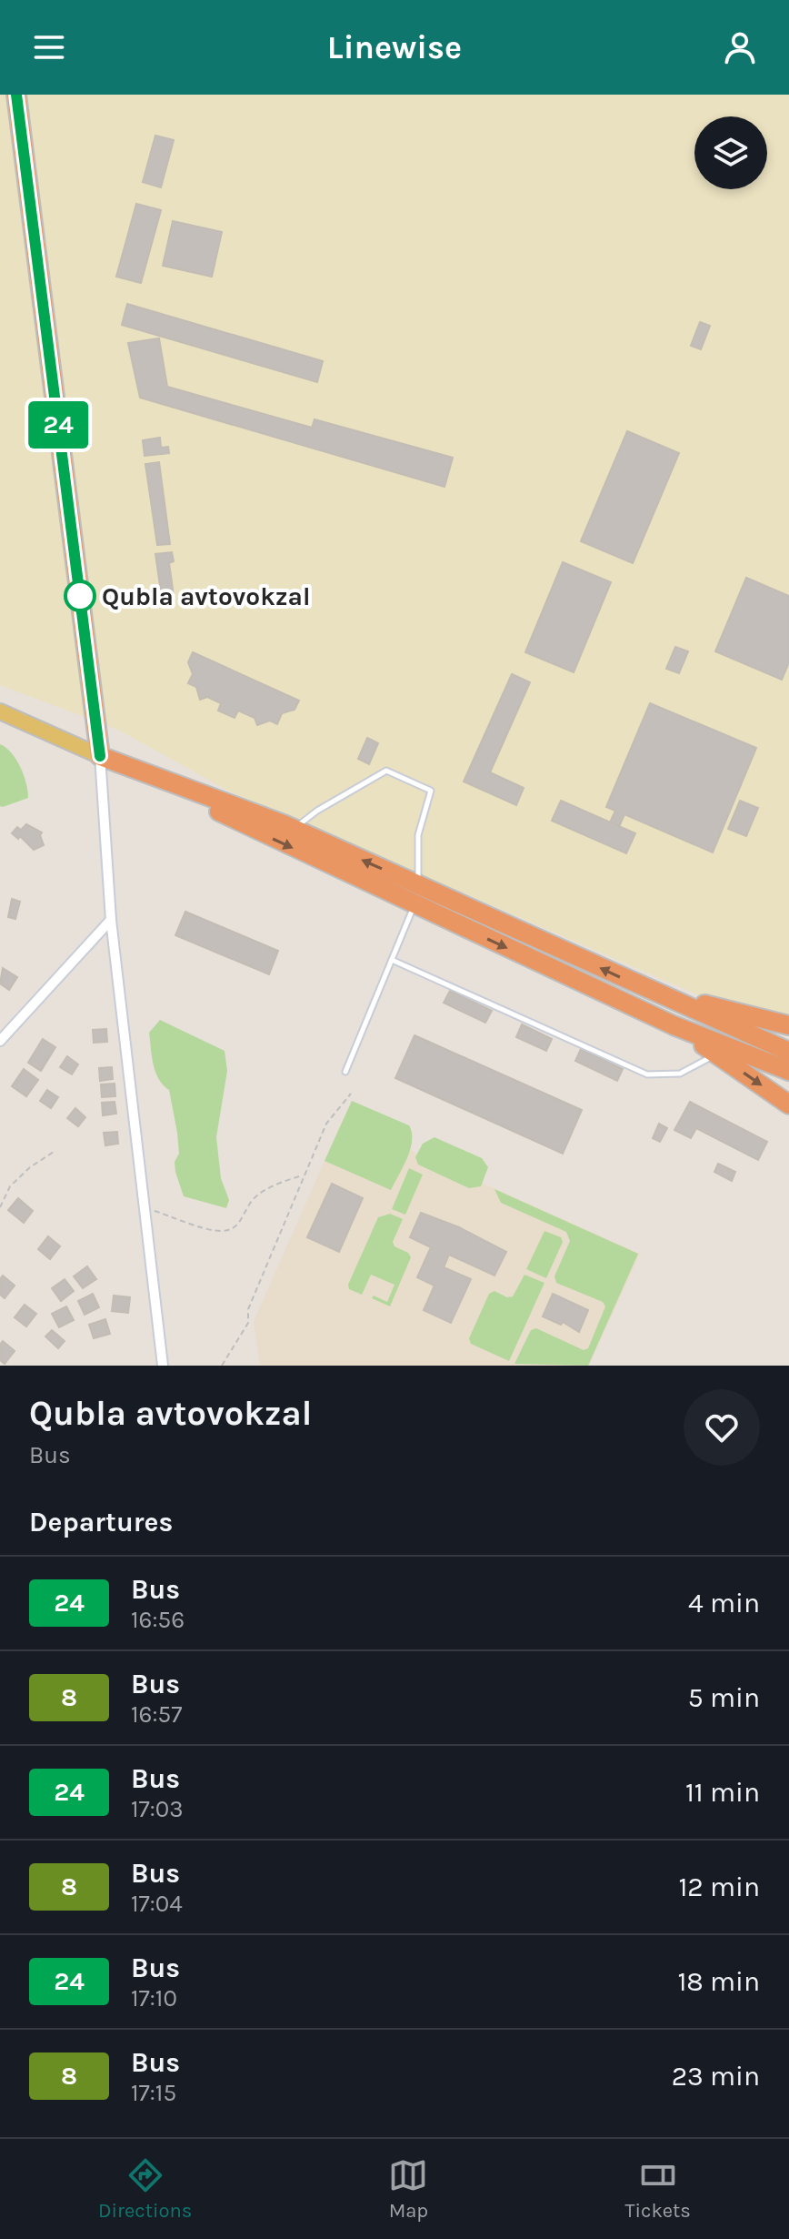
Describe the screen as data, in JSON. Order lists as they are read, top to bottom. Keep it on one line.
{"places":["Qubla avtovokzal"],"lines":["bus line 24"],"page":{"header":"Linewise","on_map":"24","heading":[["Qubla avtovokzal","Bus"],"Departures"],"list":[{"mark":"24","name":"Bus","note":"16:56","value":"4 min"},{"mark":"8","name":"Bus","note":"16:57","value":"5 min"},{"mark":"24","name":"Bus","note":"17:03","value":"11 min"},{"mark":"8","name":"Bus","note":"17:04","value":"12 min"},{"mark":"24","name":"Bus","note":"17:10","value":"18 min"},{"mark":"8","name":"Bus","note":"17:15","value":"23 min"}],"tabs":["Directions","Map","Tickets"]}}
